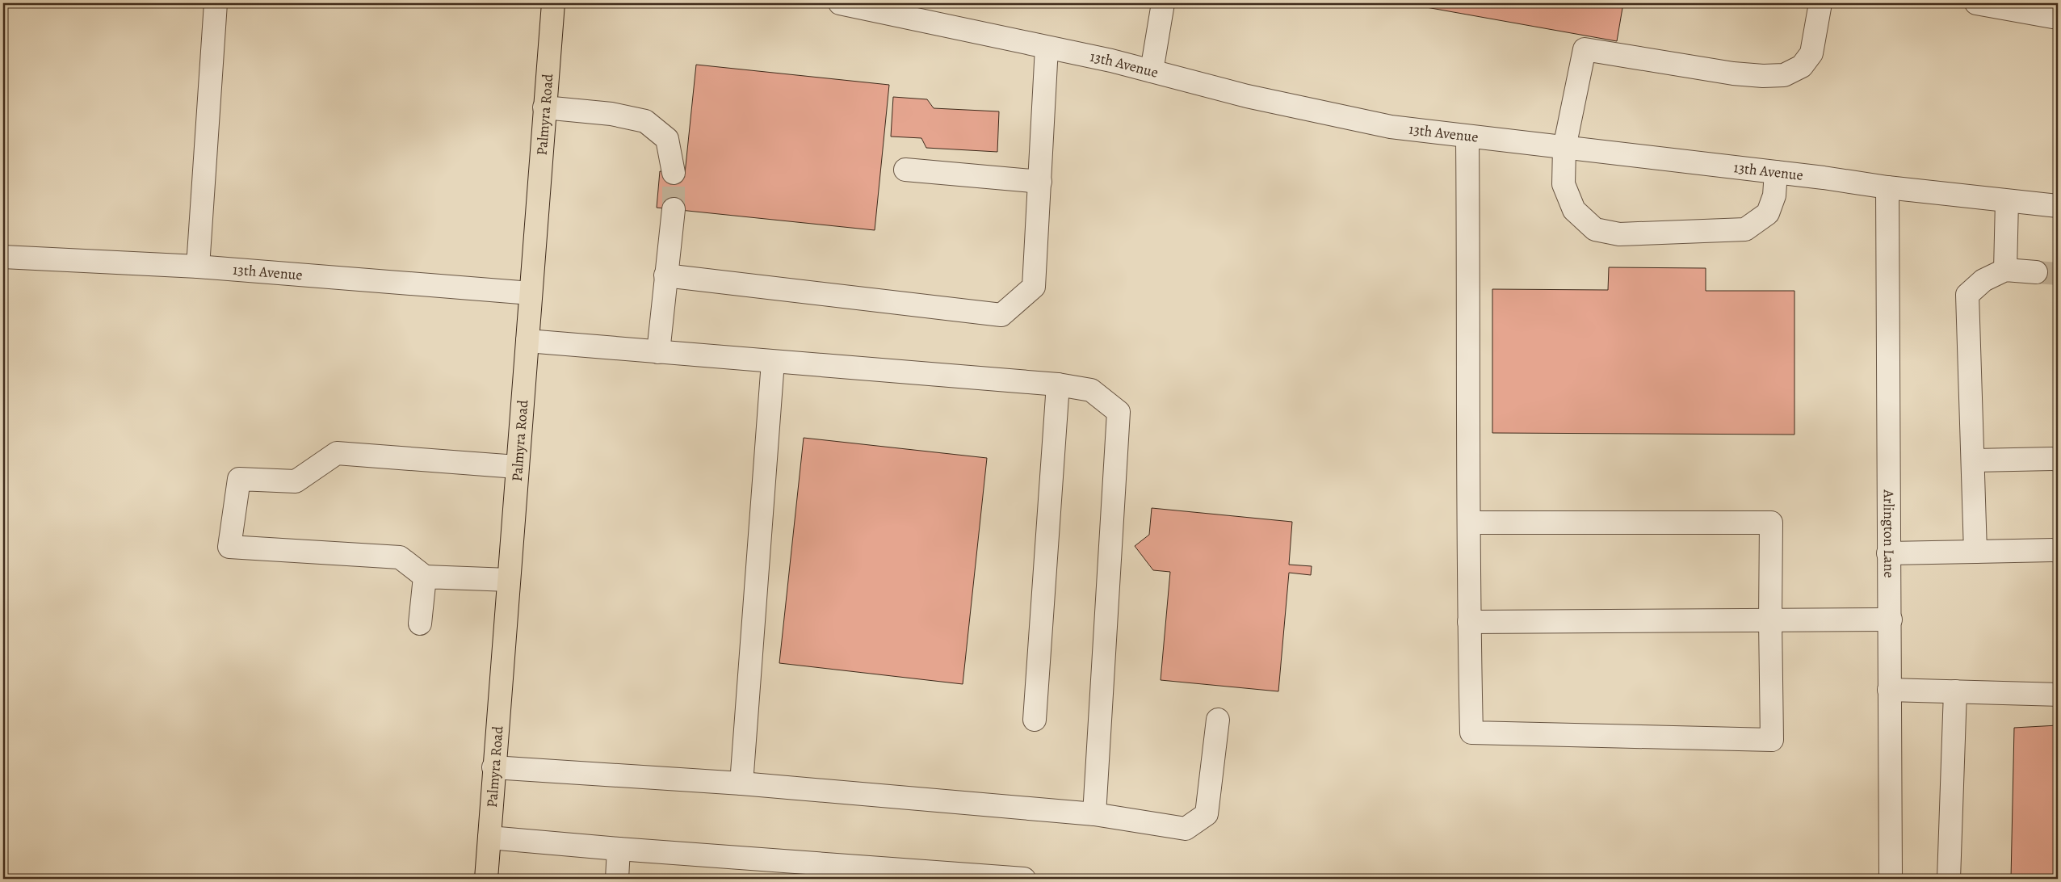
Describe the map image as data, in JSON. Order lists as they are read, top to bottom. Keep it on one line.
{"streets":{"main road":["Palmyra Road"],"street":["13th Avenue","Arlington Lane"]},"crossings":[["13th Avenue","Palmyra Road"],["13th Avenue","Arlington Lane"]]}
